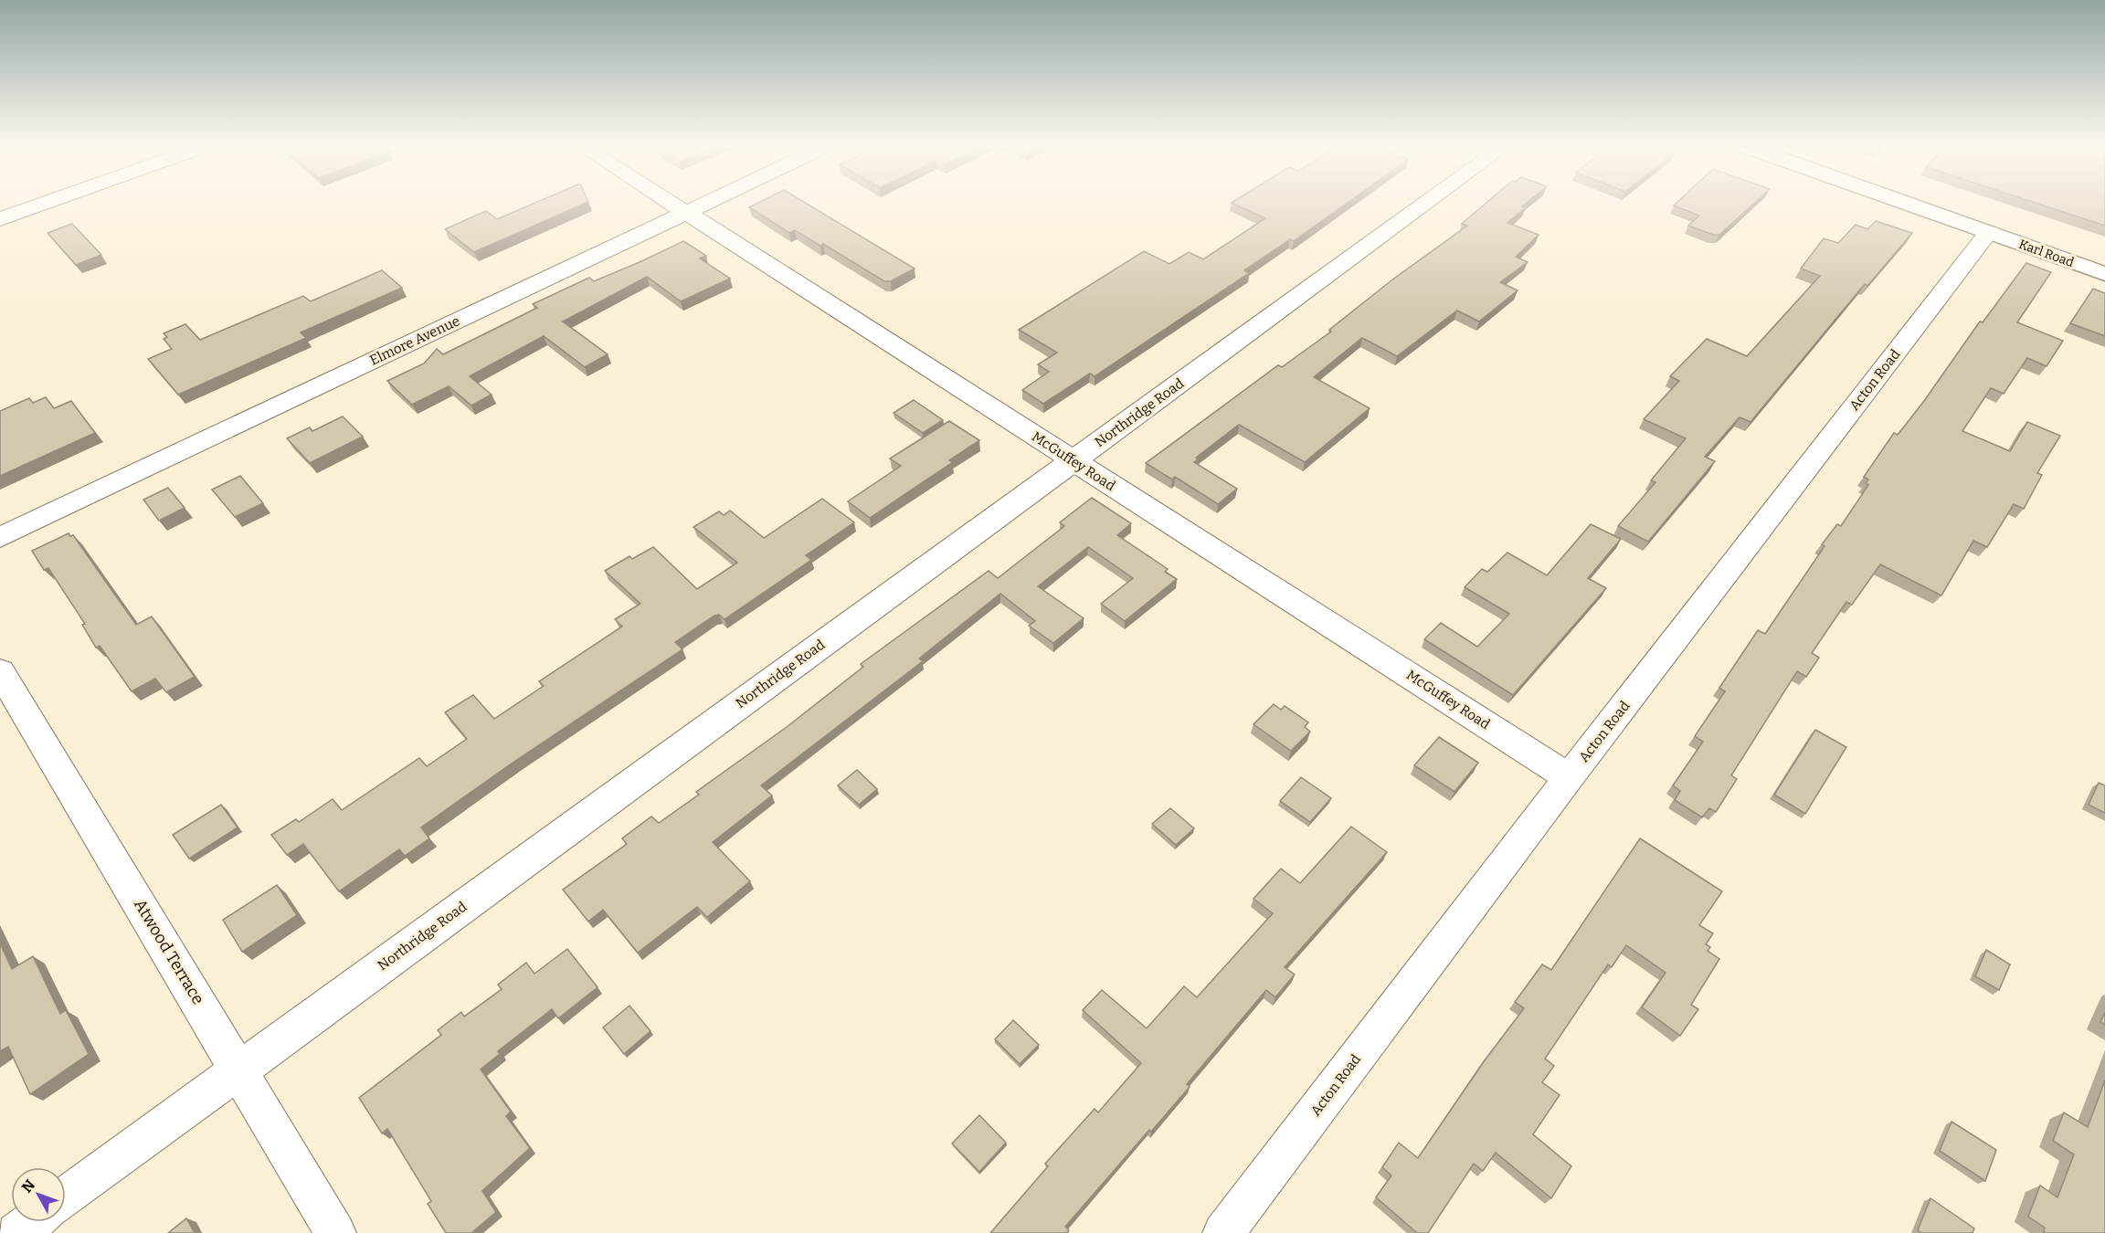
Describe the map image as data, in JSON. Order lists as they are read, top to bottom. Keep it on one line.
{"streets":{"main road":["Karl Road"],"street":["Elmore Avenue","Acton Road","Northridge Road","McGuffey Road","Atwood Terrace"]},"crossings":[["Karl Road","Acton Road"],["Elmore Avenue","McGuffey Road"],["Acton Road","McGuffey Road"],["Northridge Road","McGuffey Road"],["Northridge Road","Atwood Terrace"]],"north":"top left"}
